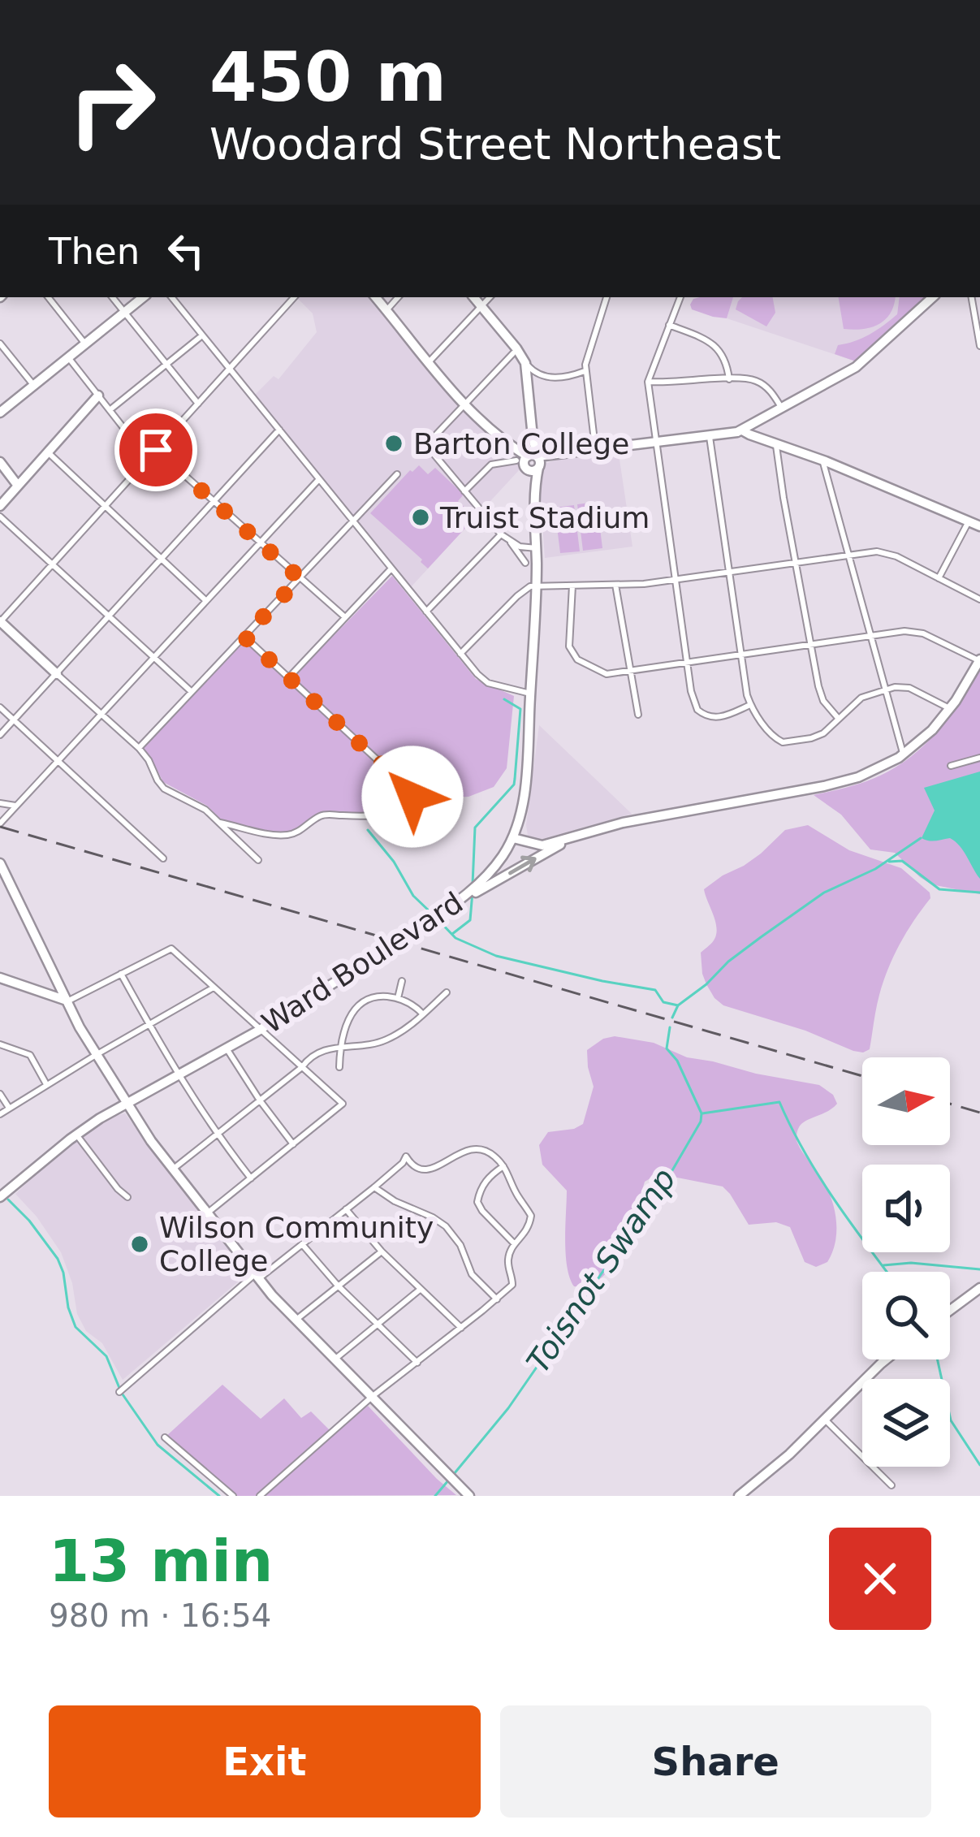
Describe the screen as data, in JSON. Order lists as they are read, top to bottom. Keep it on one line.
{"streets":{"main road":["Ward Boulevard"]},"water":["Toisnot Swamp"],"places":["Barton College","Truist Stadium","Wilson Community College"],"north":"right","page":{"turn":["450 m","Woodard Street Northeast"],"then":"Then","heading":["13 min","980 m · 16:54"],"buttons":["Exit","Share"]}}
